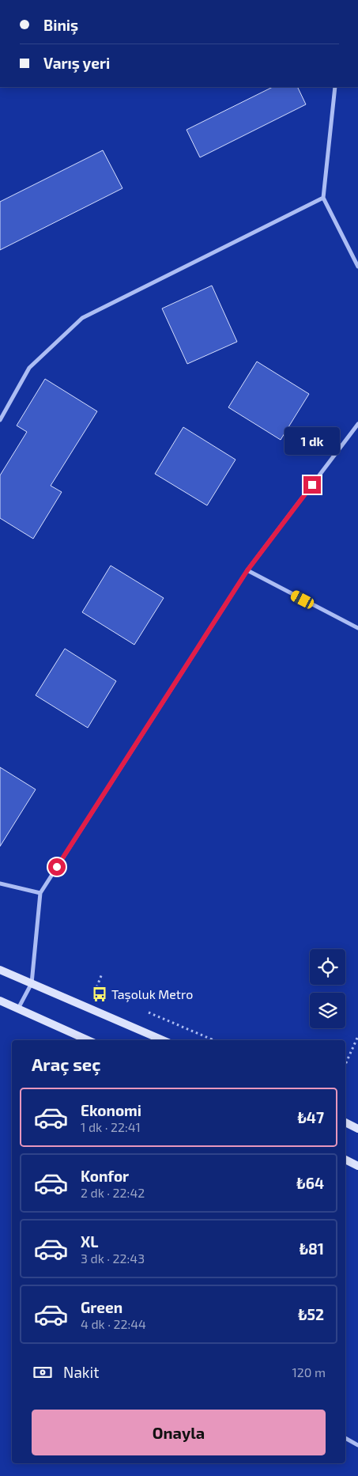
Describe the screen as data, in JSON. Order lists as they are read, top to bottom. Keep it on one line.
{"places":{"bus stop":["Taşoluk Metro"]},"page":{"banner":["Biniş","Varış yeri"],"bubble":"1 dk","heading":"Araç seç","list":[{"name":"Ekonomi","note":"1 dk · 22:41","value":"₺47"},{"name":"Konfor","note":"2 dk · 22:42","value":"₺64"},{"name":"XL","note":"3 dk · 22:43","value":"₺81"},{"name":"Green","note":"4 dk · 22:44","value":"₺52"}],"pay":["Nakit","120 m"],"buttons":"Onayla"}}
